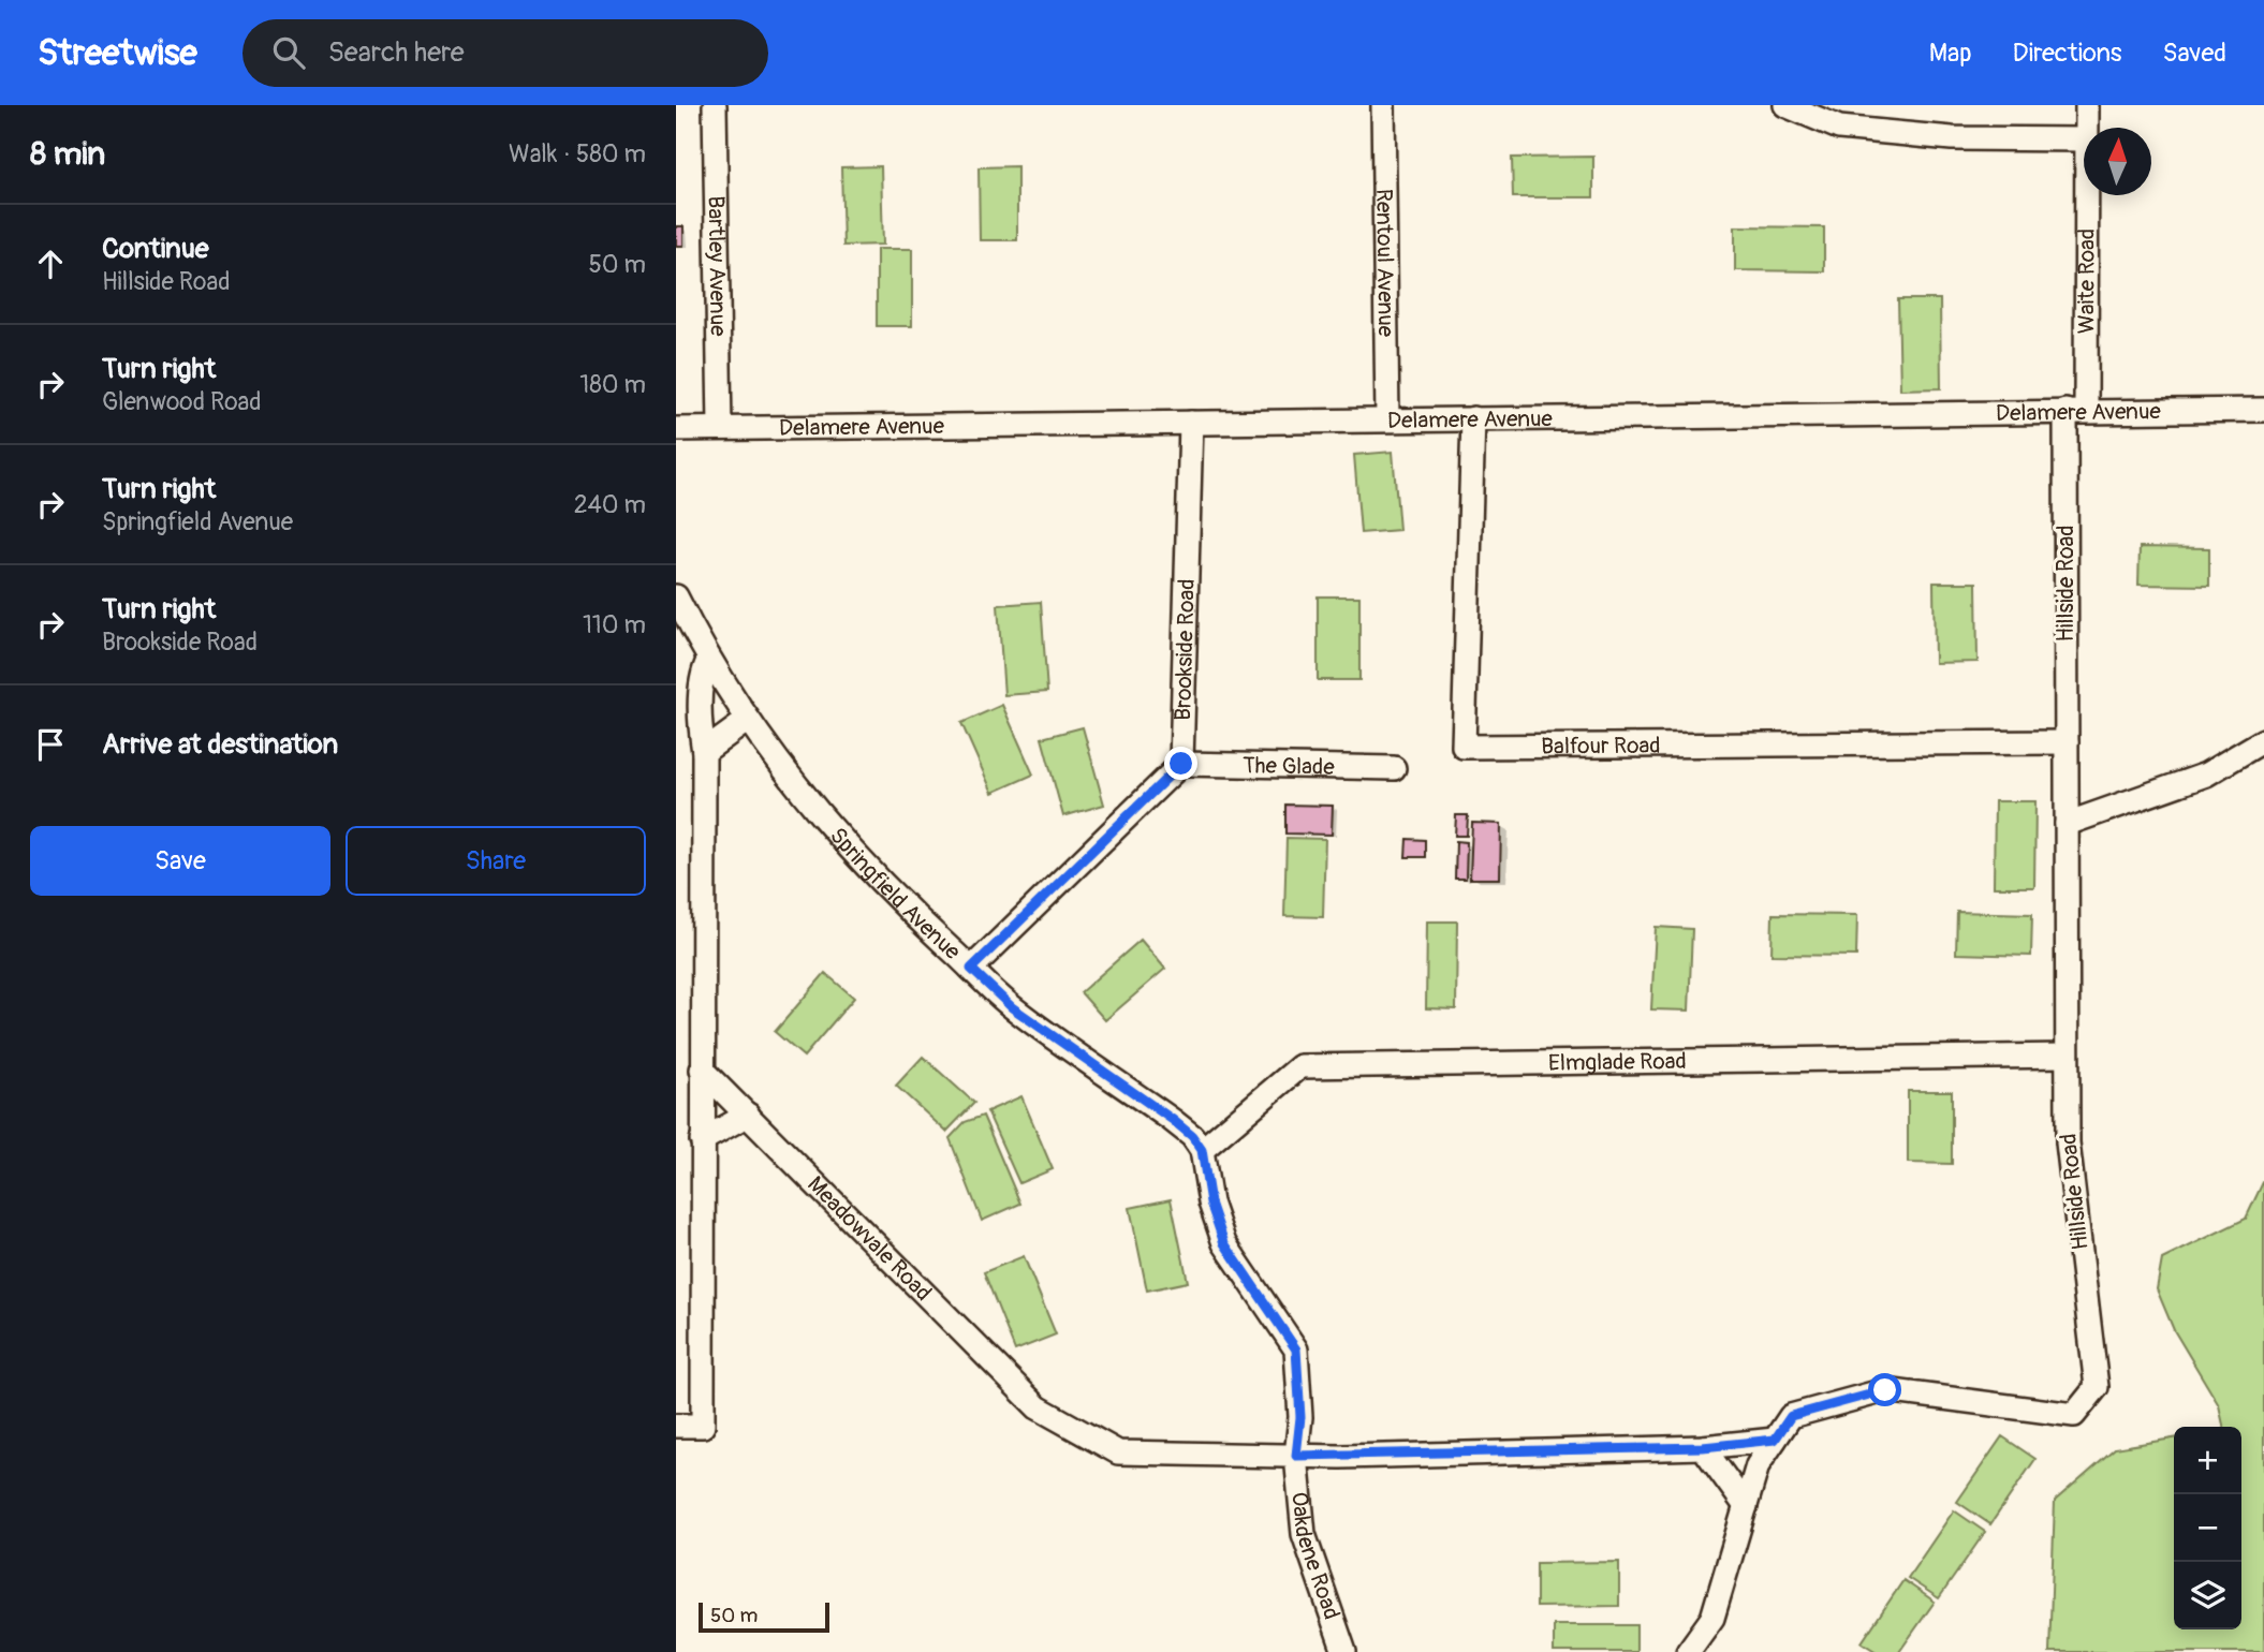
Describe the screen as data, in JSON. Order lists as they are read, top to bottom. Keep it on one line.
{"streets":{"street":["Rentoul Avenue","Bartley Avenue","Waite Road","Delamere Avenue","Hillside Road","Brookside Road","Balfour Road","The Glade","Springfield Avenue","Elmglade Road","Meadowvale Road","Oakdene Road"]},"crossings":[["Rentoul Avenue","Delamere Avenue"],["Bartley Avenue","Delamere Avenue"],["Waite Road","Delamere Avenue"],["Waite Road","Hillside Road"],["Delamere Avenue","Hillside Road"],["Delamere Avenue","Brookside Road"],["Delamere Avenue","Balfour Road"],["Hillside Road","Balfour Road"],["Hillside Road","Elmglade Road"],["Hillside Road","Meadowvale Road"],["Brookside Road","The Glade"],["Springfield Avenue","Elmglade Road"],["Meadowvale Road","Oakdene Road"]],"scale_bar":"50 m","north":"top","page":{"header":"Streetwise","search":"Search here","nav":["Map","Directions","Saved"],"heading":["8 min","Walk · 580 m"],"list":[["Continue","Hillside Road","50 m"],["Turn right","Glenwood Road","180 m"],["Turn right","Springfield Avenue","240 m"],["Turn right","Brookside Road","110 m"],"Arrive at destination"],"buttons":["Save","Share"],"map_buttons":["+","−"],"scale":"50 m"}}
